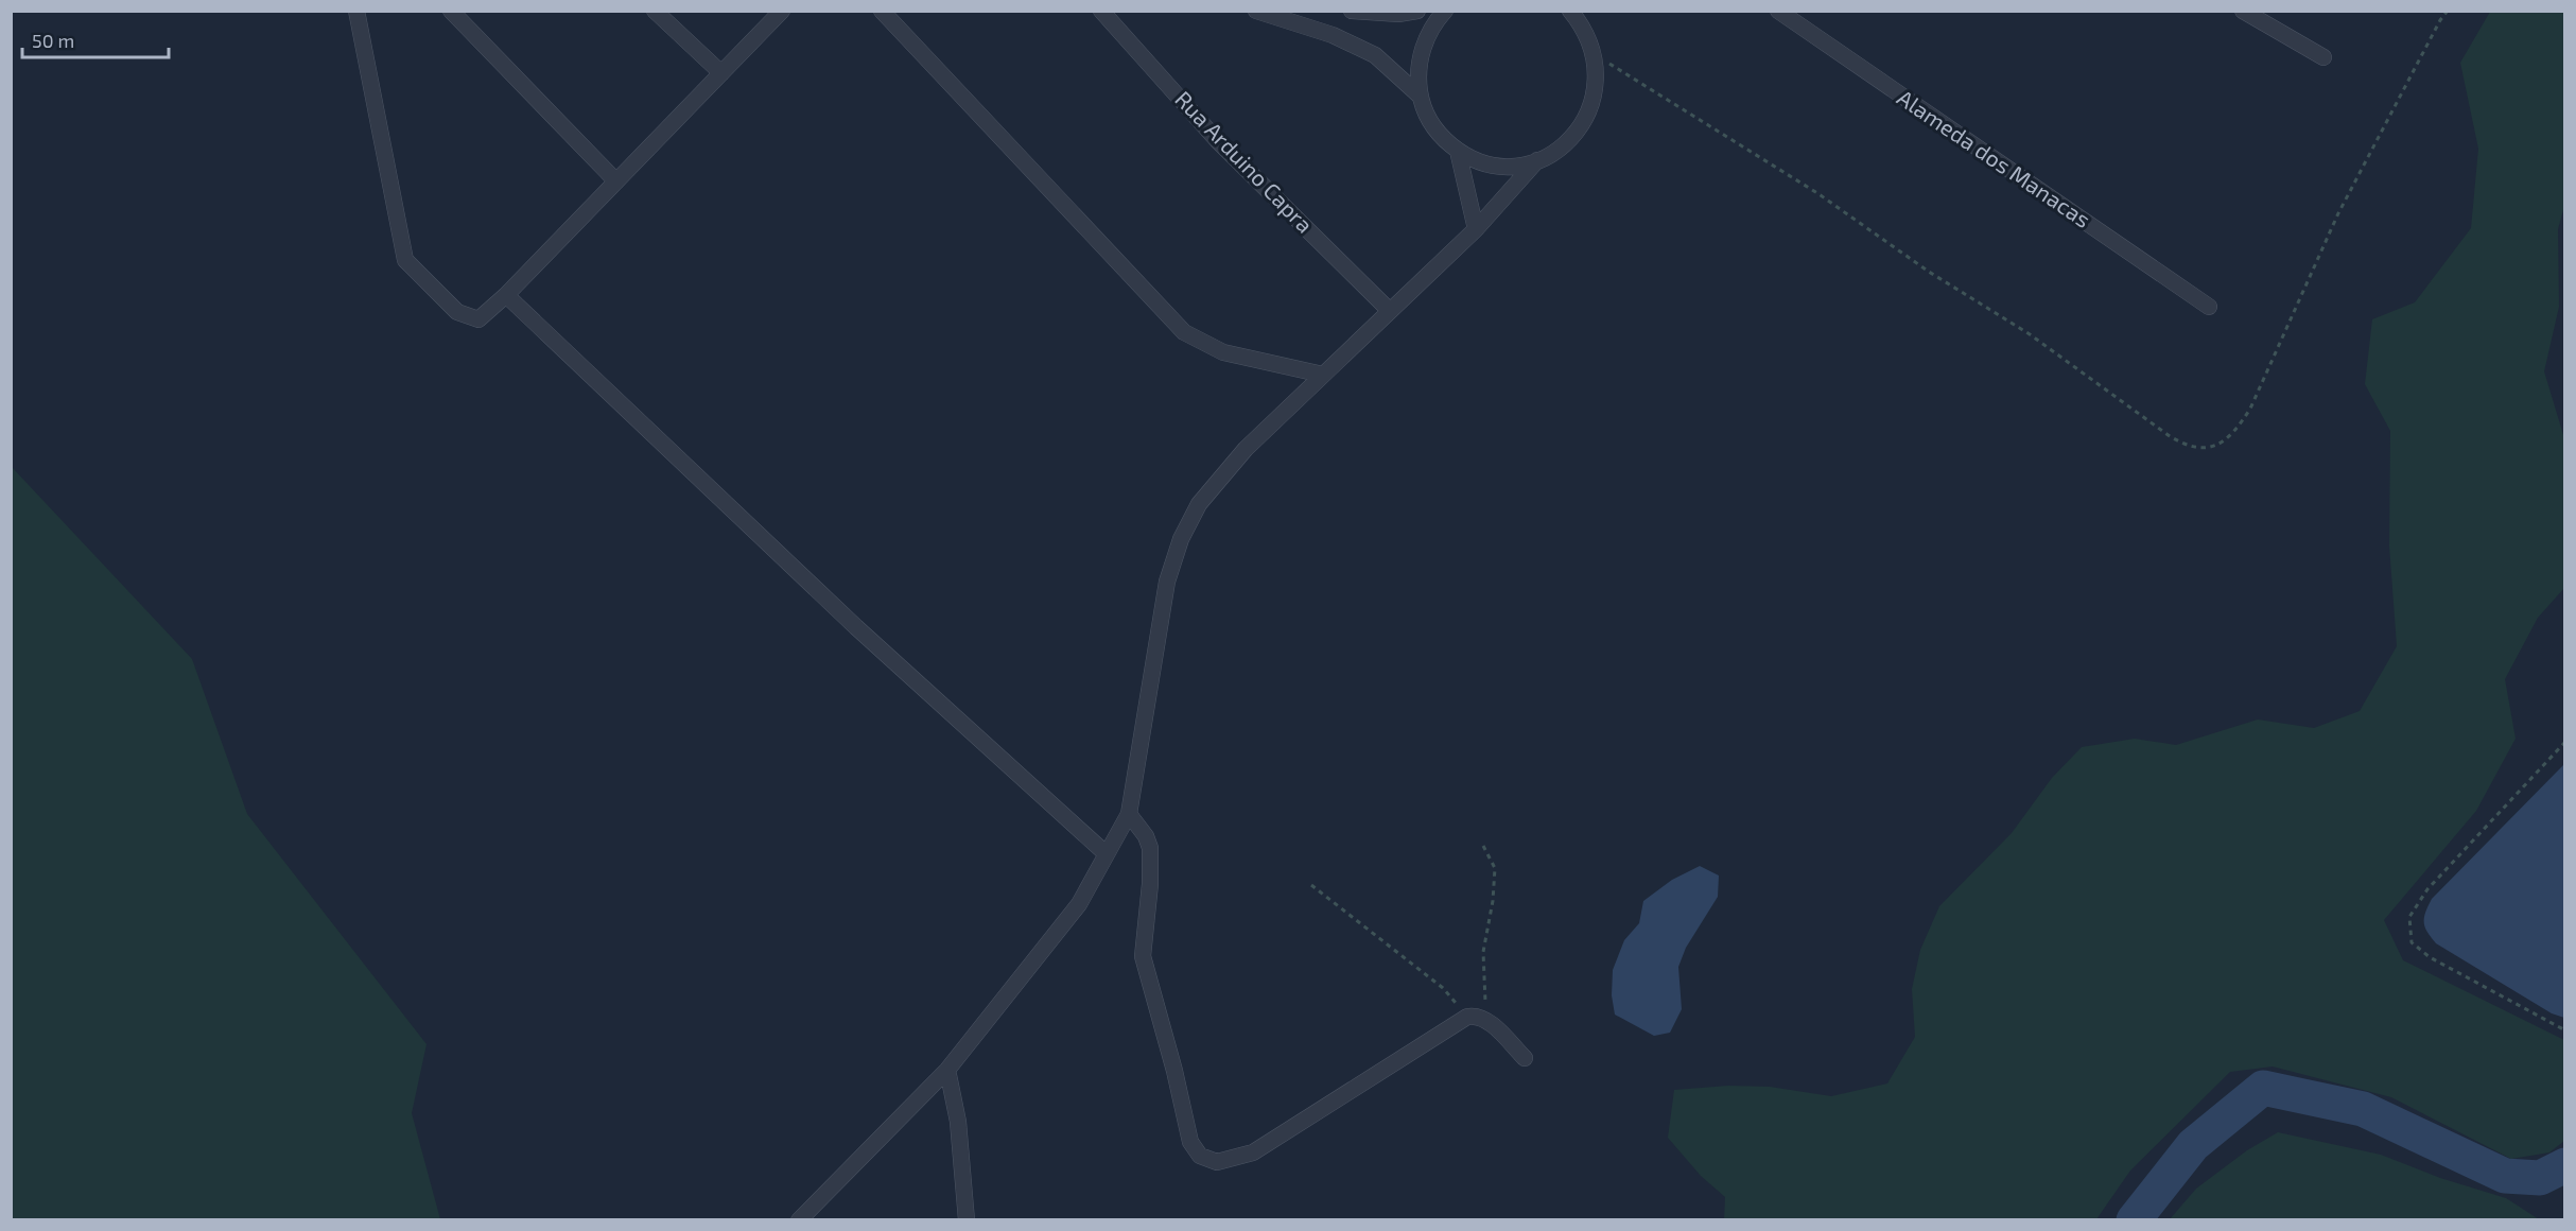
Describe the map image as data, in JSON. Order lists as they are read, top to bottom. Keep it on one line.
{"streets":{"street":["Alameda dos Manacas","Rua Arduino Capra"]},"scale_bar":"50 m"}
